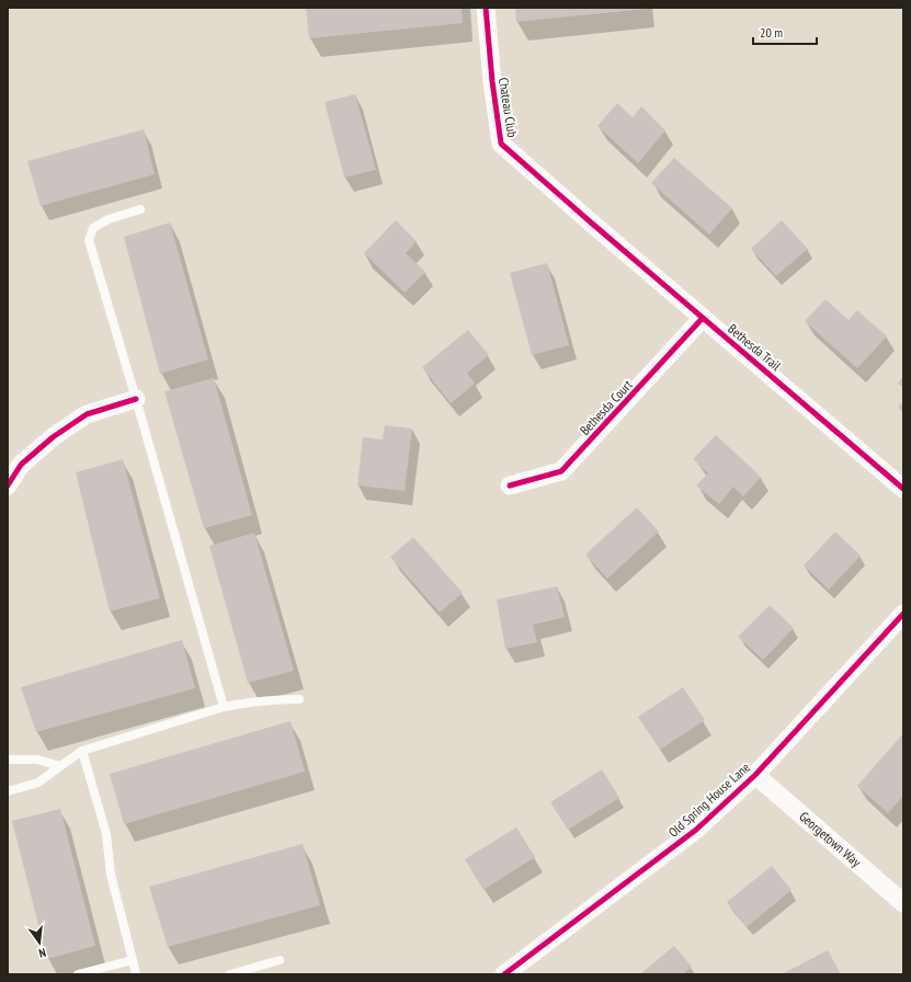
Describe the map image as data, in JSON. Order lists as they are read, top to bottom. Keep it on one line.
{"streets":{"street":["Chateau Club","Bethesda Trail","Bethesda Court","Old Spring House Lane","Georgetown Way"]},"crossings":[["Chateau Club","Bethesda Trail"],["Bethesda Trail","Bethesda Court"],["Old Spring House Lane","Georgetown Way"]],"scale_bar":"20 m","north":"bottom"}
